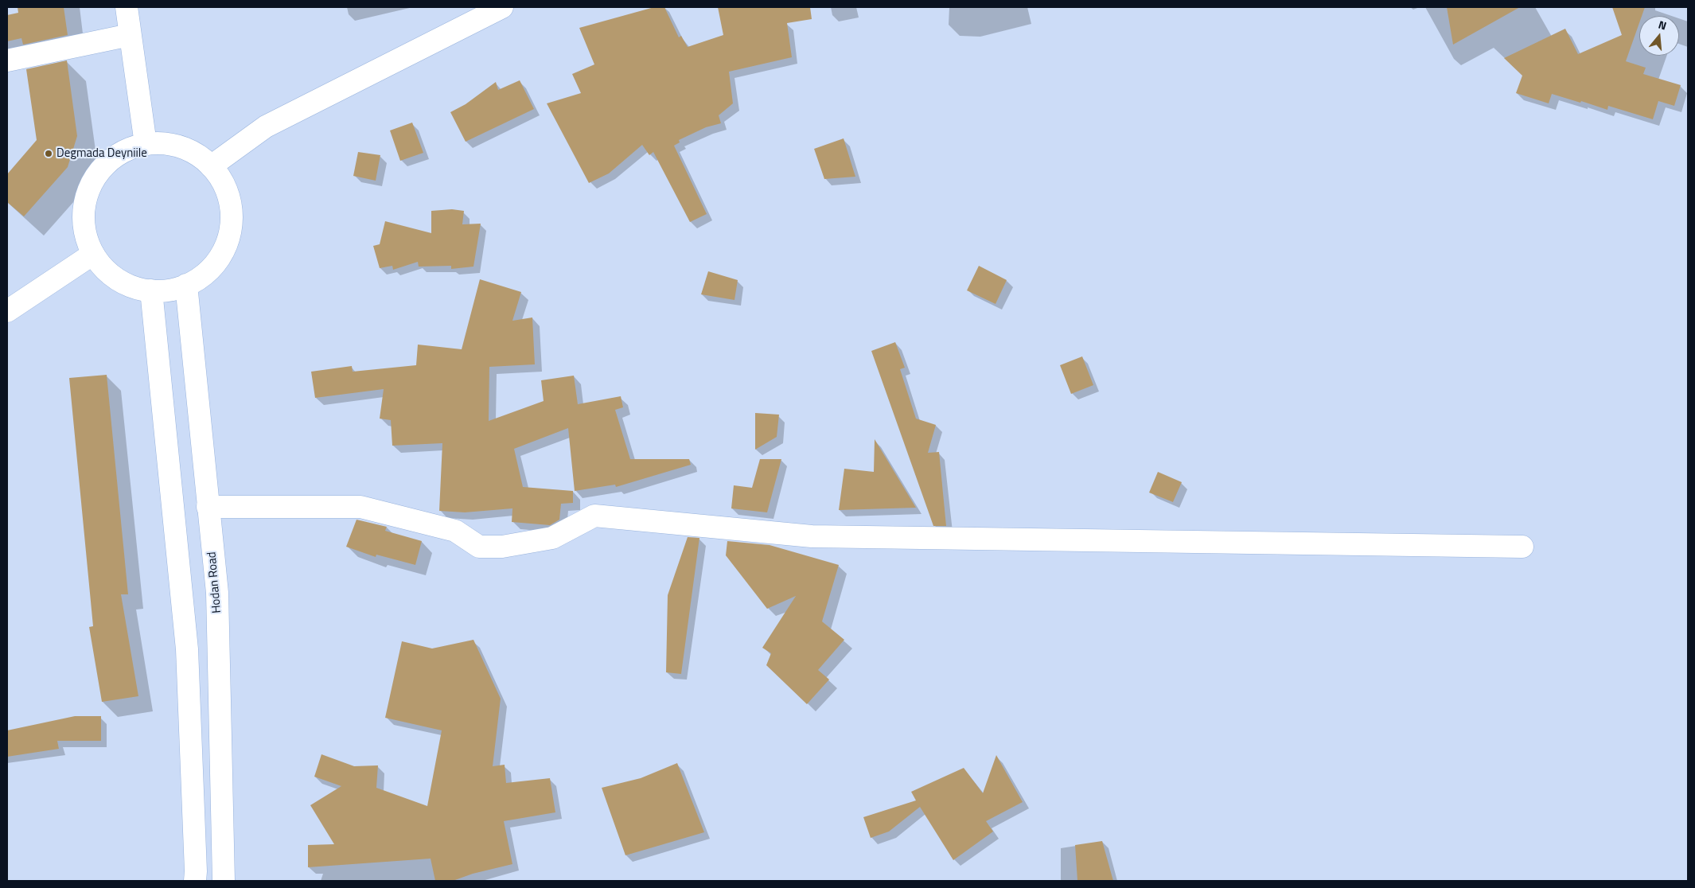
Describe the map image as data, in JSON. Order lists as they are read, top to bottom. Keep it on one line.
{"streets":{"street":["Hodan Road"]},"places":["Degmada Deyniile"],"north":"top"}
